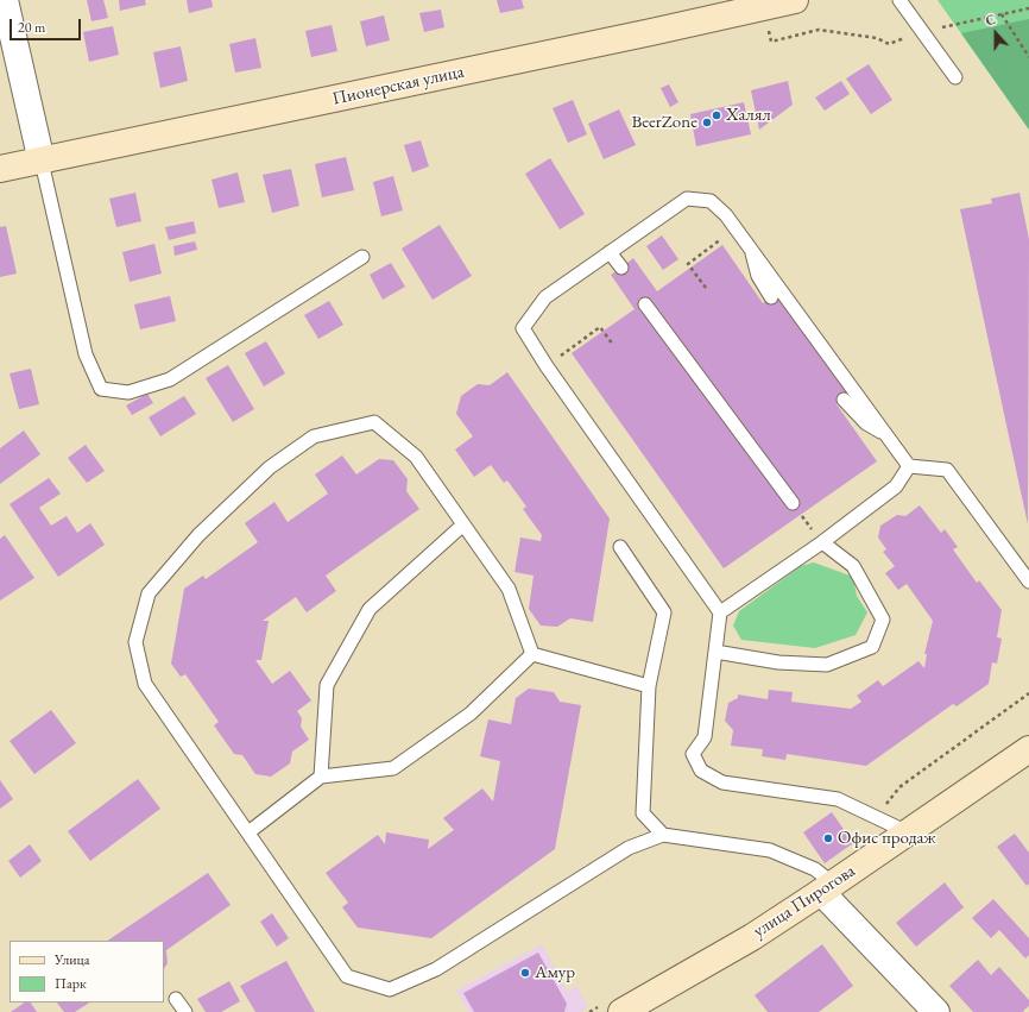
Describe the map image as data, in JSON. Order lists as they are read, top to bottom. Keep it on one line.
{"streets":{"main road":["Пионерская улица","улица Пирогова"]},"places":["Халял","BeerZone","Офис продаж","Амур"],"legend":["Улица","Парк"],"scale_bar":"20 m","north":"top"}
